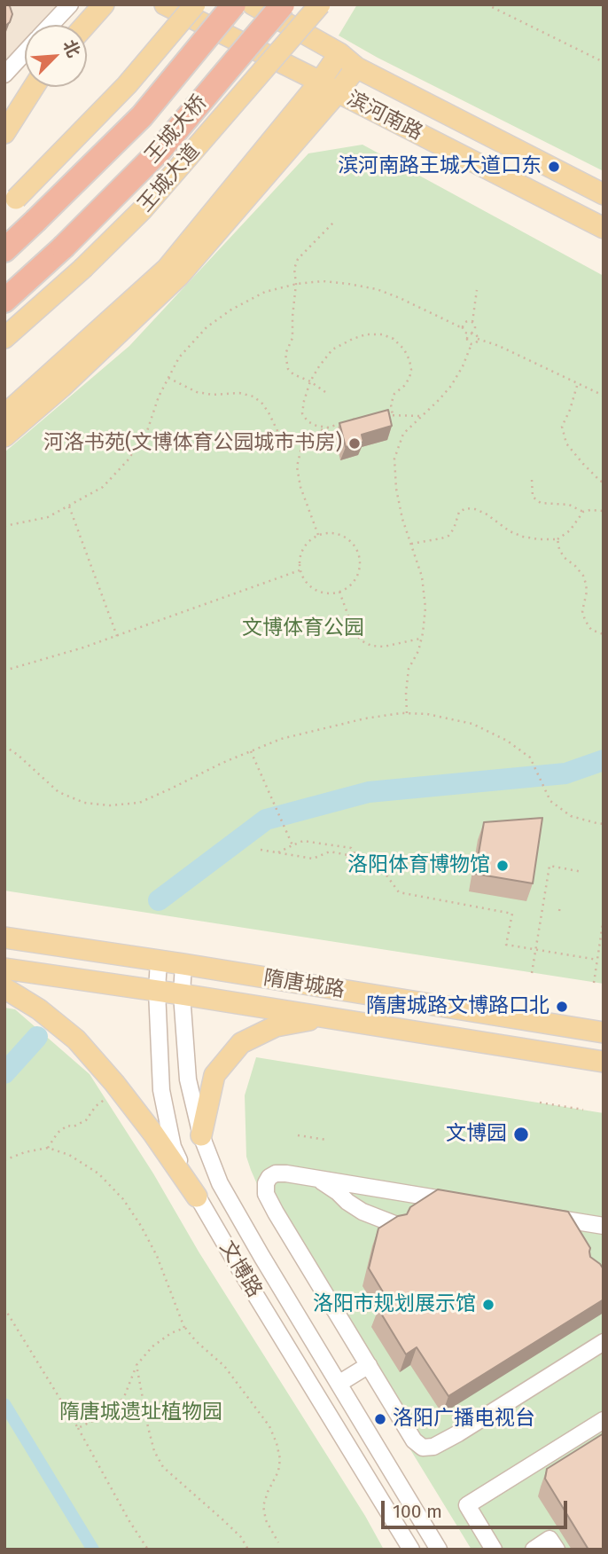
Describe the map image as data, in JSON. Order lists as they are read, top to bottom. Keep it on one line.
{"streets":{"highway":["王城大桥"],"main road":["滨河南路","王城大道","隋唐城路"],"street":["文博路"]},"crossings":[["隋唐城路","文博路"]],"parks":["文博体育公园","隋唐城遗址植物园"],"places":["滨河南路王城大道口东","河洛书苑(文博体育公园城市书房)","洛阳体育博物馆","隋唐城路文博路口北","文博园","洛阳市规划展示馆","洛阳广播电视台"],"scale_bar":"100 m","north":"top right"}
